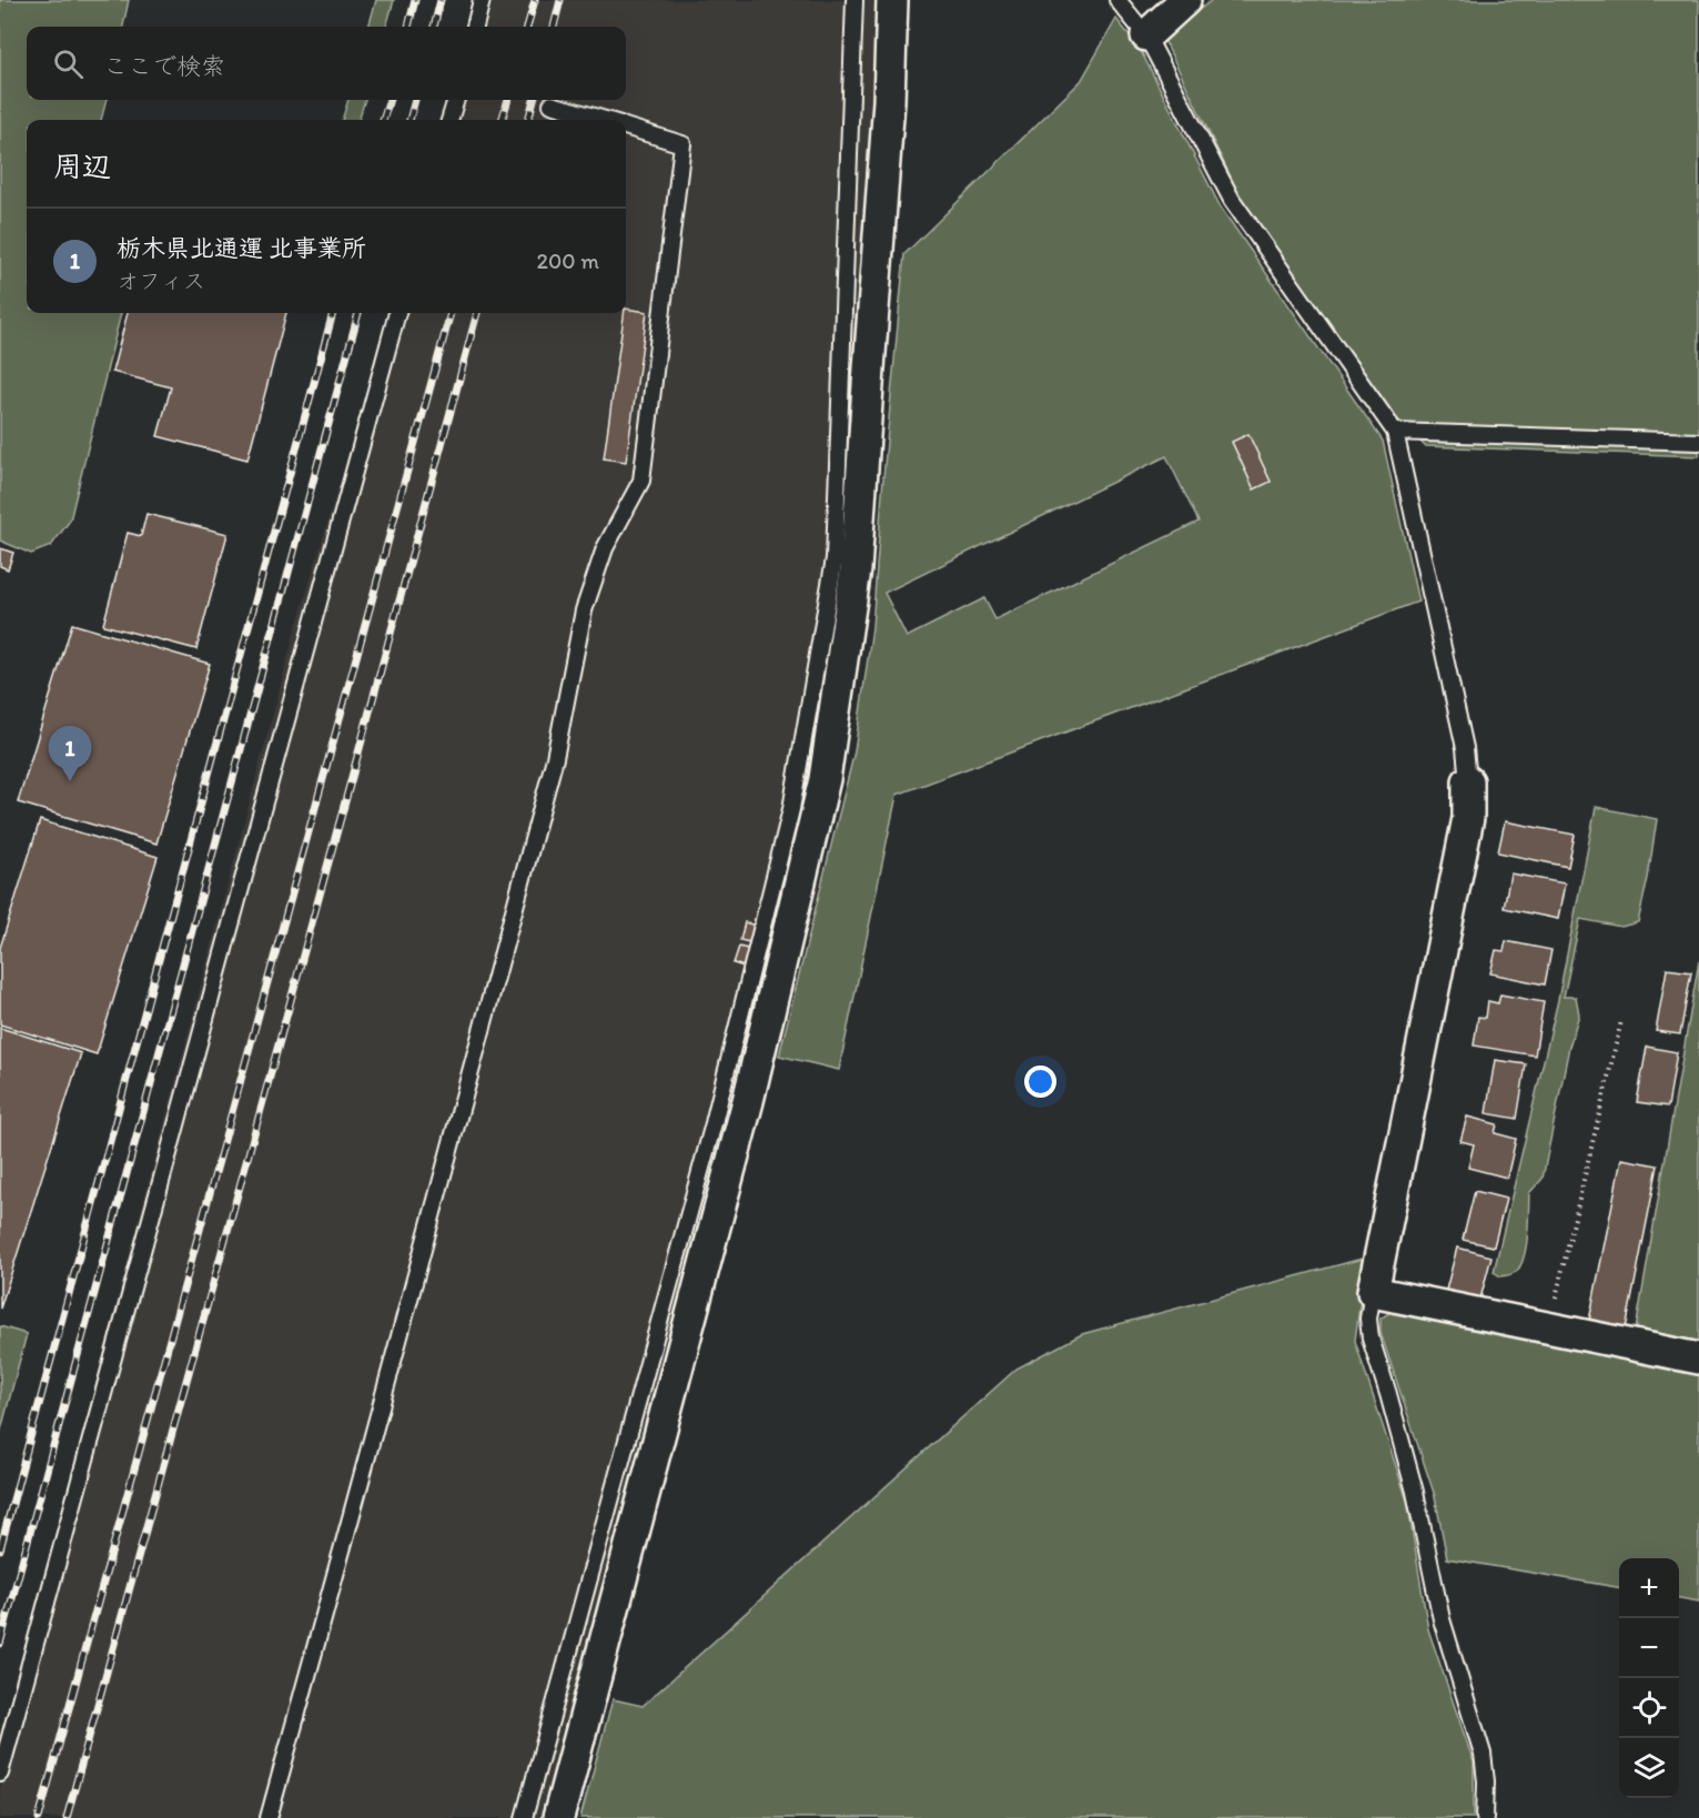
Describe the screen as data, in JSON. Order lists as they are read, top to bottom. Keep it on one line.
{"page":{"search":"ここで検索","heading":"周辺","list":[{"mark":"1","name":"栃木県北通運 北事業所","note":"オフィス","value":"200 m"}],"pins":"1","map_buttons":["+","−"]}}
